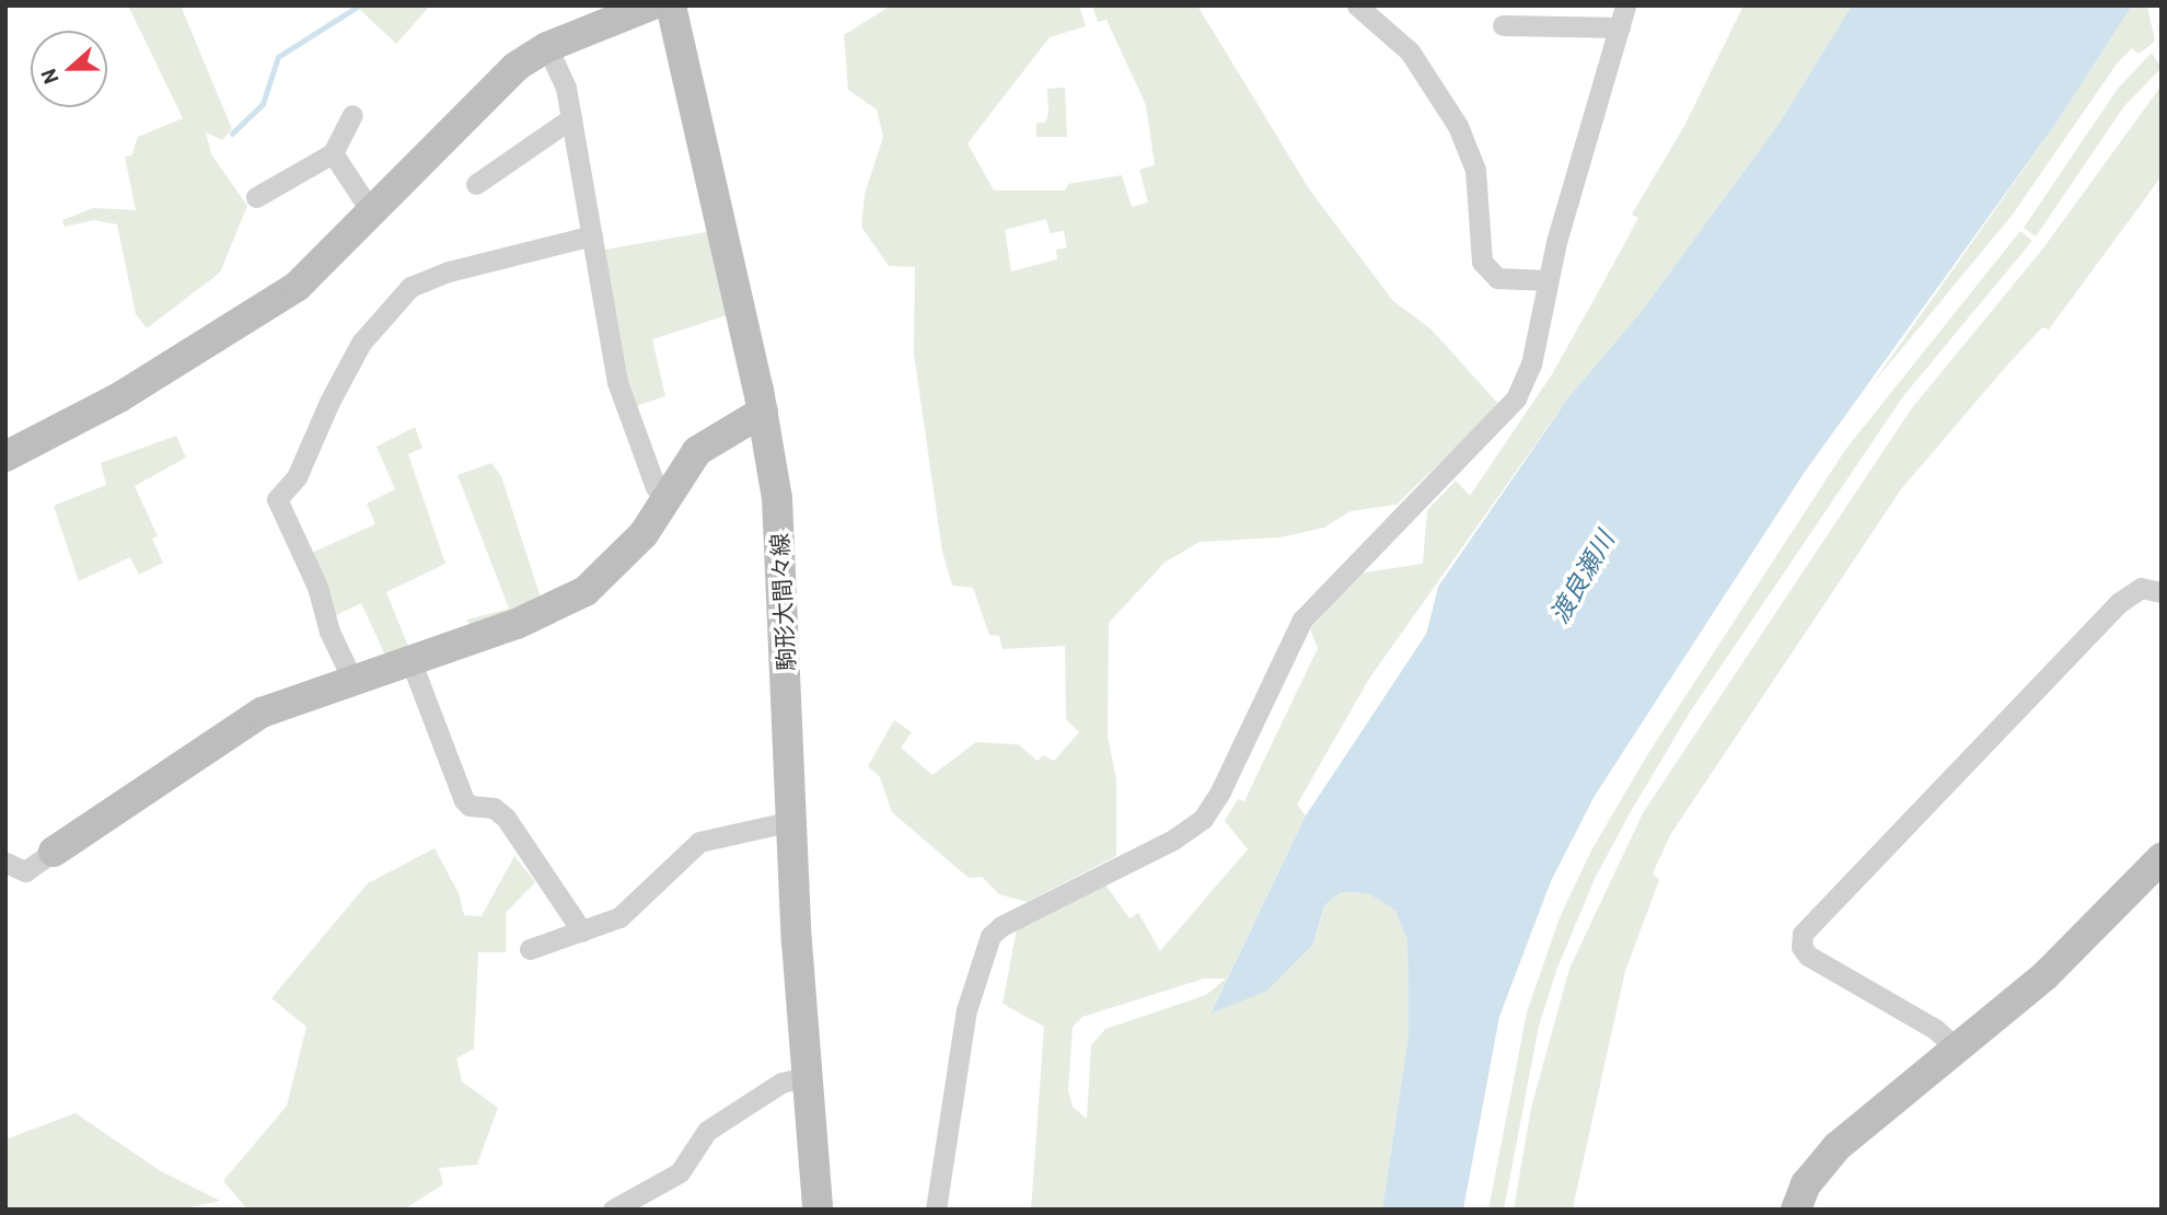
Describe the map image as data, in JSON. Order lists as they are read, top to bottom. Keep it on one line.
{"streets":{"street":["駒形大間々線"]},"water":["渡良瀬川"],"north":"left"}
